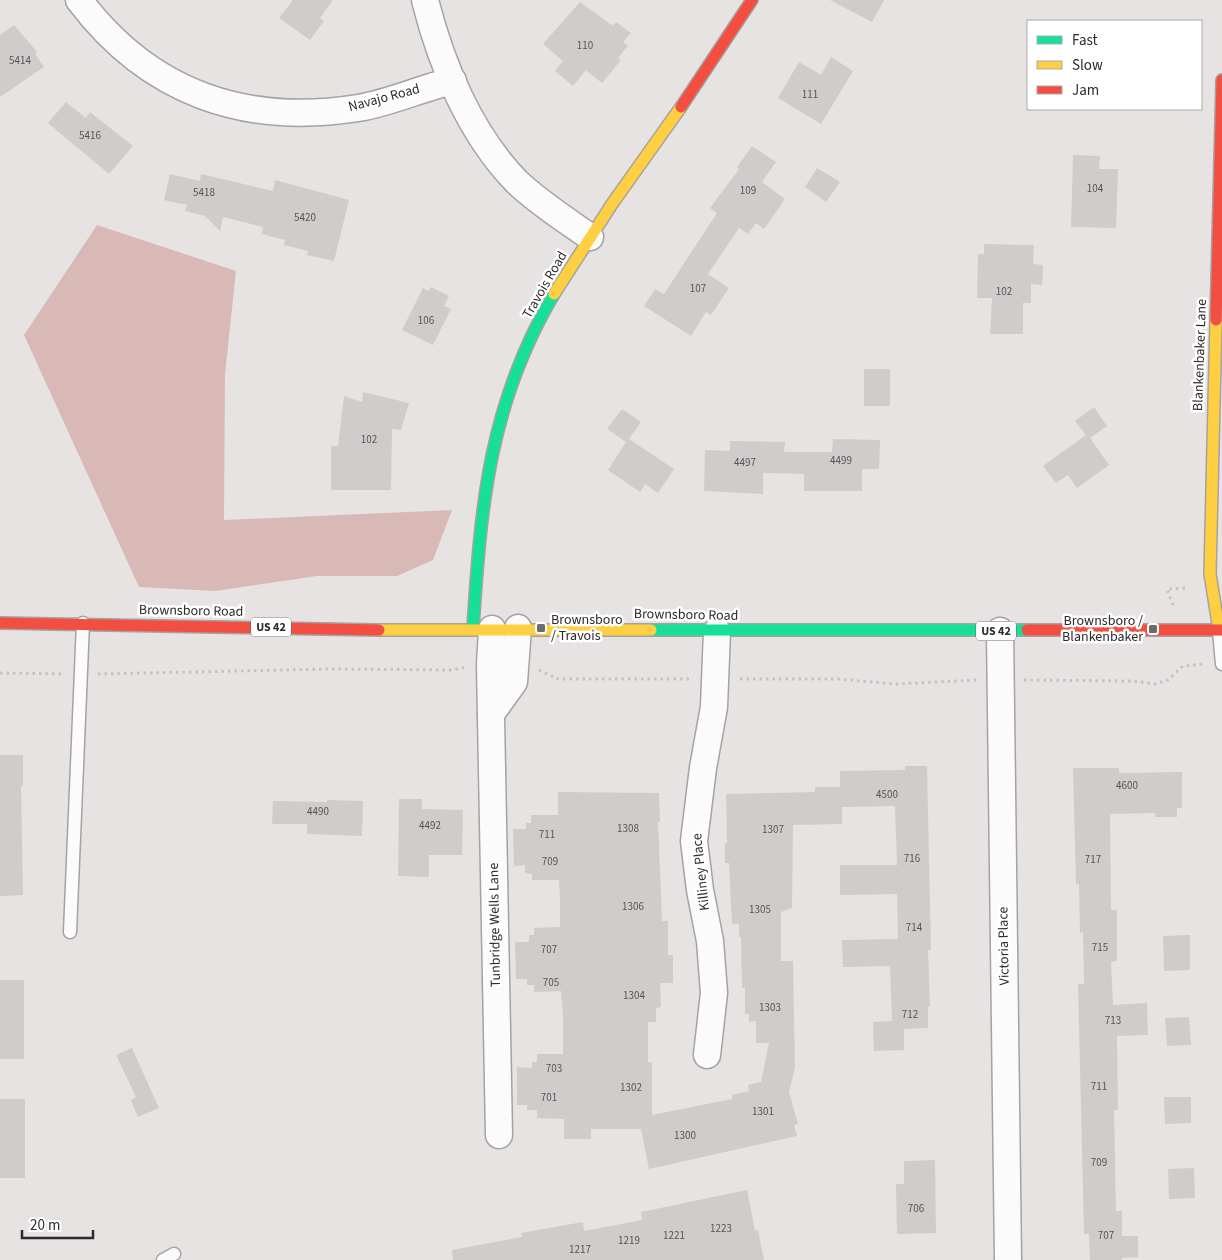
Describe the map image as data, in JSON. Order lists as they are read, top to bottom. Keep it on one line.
{"streets":{"street":["Navajo Road","Travois Road","Blankenbaker Lane","Brownsboro Road","US 42","Killiney Place","Tunbridge Wells Lane","Victoria Place"]},"crossings":[["Travois Road","Brownsboro Road"],["Travois Road","Tunbridge Wells Lane"],["Blankenbaker Lane","Brownsboro Road"],["Brownsboro Road","Killiney Place"],["Brownsboro Road","Tunbridge Wells Lane"],["Brownsboro Road","Victoria Place"]],"places":{"transit":["Brownsboro / Travois","Brownsboro / Blankenbaker"]},"house_numbers":["110","5414","111","5416","104","109","5418","5420","107","102","106","102","4499","4497","4600","4500","4490","4492","1308","1307","711","716","717","709","1306","1305","714","715","707","705","1304","1303","712","713","703","711","1302","701","1301","1300","709","706","1223","1221","707","1219","1217"],"legend":["Fast","Slow","Jam"],"scale_bar":"20 m"}
